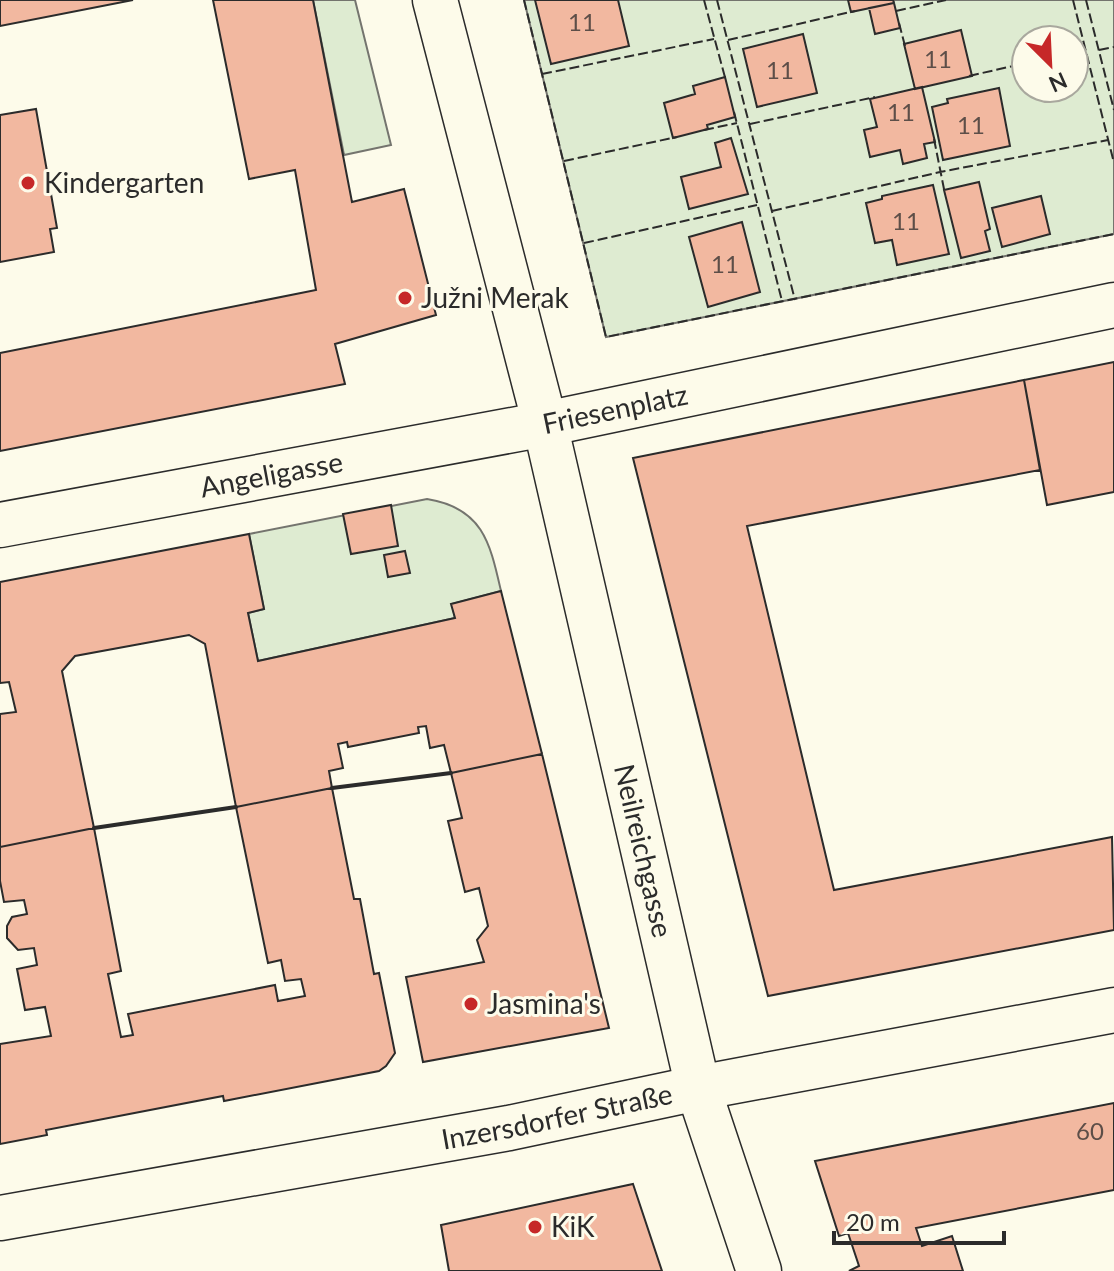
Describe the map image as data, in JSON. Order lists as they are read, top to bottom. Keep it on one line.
{"streets":{"street":["Friesenplatz","Angeligasse","Neilreichgasse","Inzersdorfer Straße"]},"crossings":[["Friesenplatz","Angeligasse"],["Friesenplatz","Neilreichgasse"],["Angeligasse","Neilreichgasse"],["Neilreichgasse","Inzersdorfer Straße"]],"places":["Kindergarten","Južni Merak","Jasmina's","KiK"],"house_numbers":["11","11","11","11","11","11","11","60"],"scale_bar":"20 m","north":"bottom right"}
